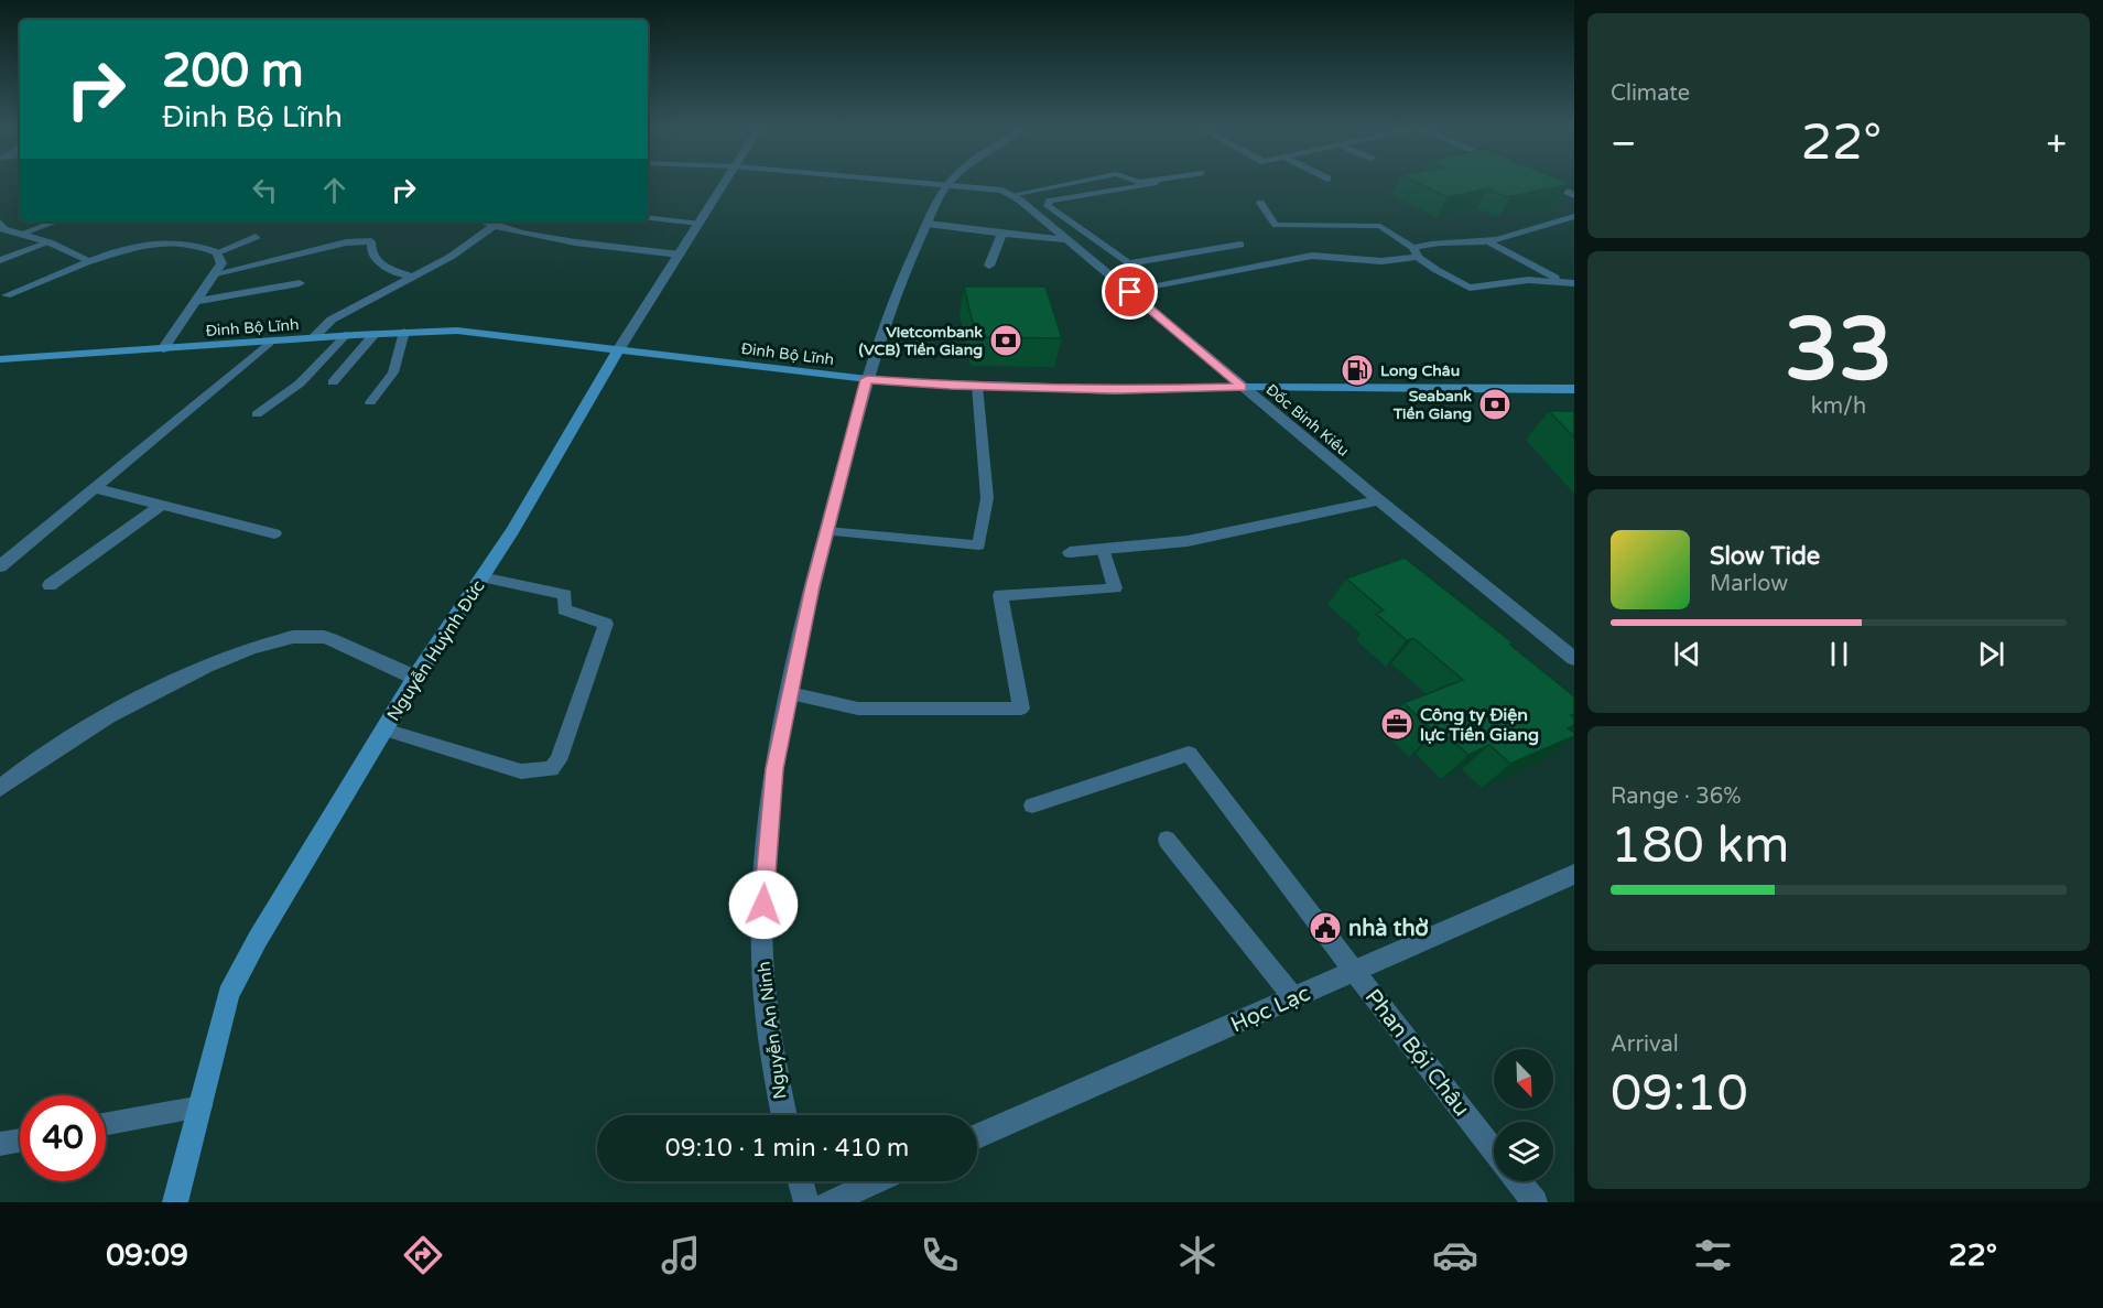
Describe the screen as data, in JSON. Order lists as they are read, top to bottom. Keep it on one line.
{"streets":{"main road":["Đinh Bộ Lĩnh","Nguyễn Huỳnh Đức"],"street":["Đốc Binh Kiều","Học Lạc","Nguyễn An Ninh","Phan Bội Châu"]},"crossings":[["Đinh Bộ Lĩnh","Đốc Binh Kiều"],["Đinh Bộ Lĩnh","Nguyễn Huỳnh Đức"],["Đinh Bộ Lĩnh","Nguyễn An Ninh"],["Đốc Binh Kiều","Nguyễn An Ninh"],["Học Lạc","Phan Bội Châu"]],"places":{"bank":["Vietcombank (VCB) Tiền Giang","Seabank Tiền Giang"],"fuel station":["Long Châu"],"office":["Công ty Điện lực Tiền Giang"],"public building":["nhà thờ"]},"north":"bottom right","page":{"tile":["Climate",["33","km/h"],["Range · 36%","180 km"],["Arrival","09:10"]],"turn":["200 m","Đinh Bộ Lĩnh"],"heat":["−","22°","+"],"song":["Slow Tide","Marlow"],"limit":"40","trip":"09:10 · 1 min · 410 m","tabs":["09:09","22°"]}}
